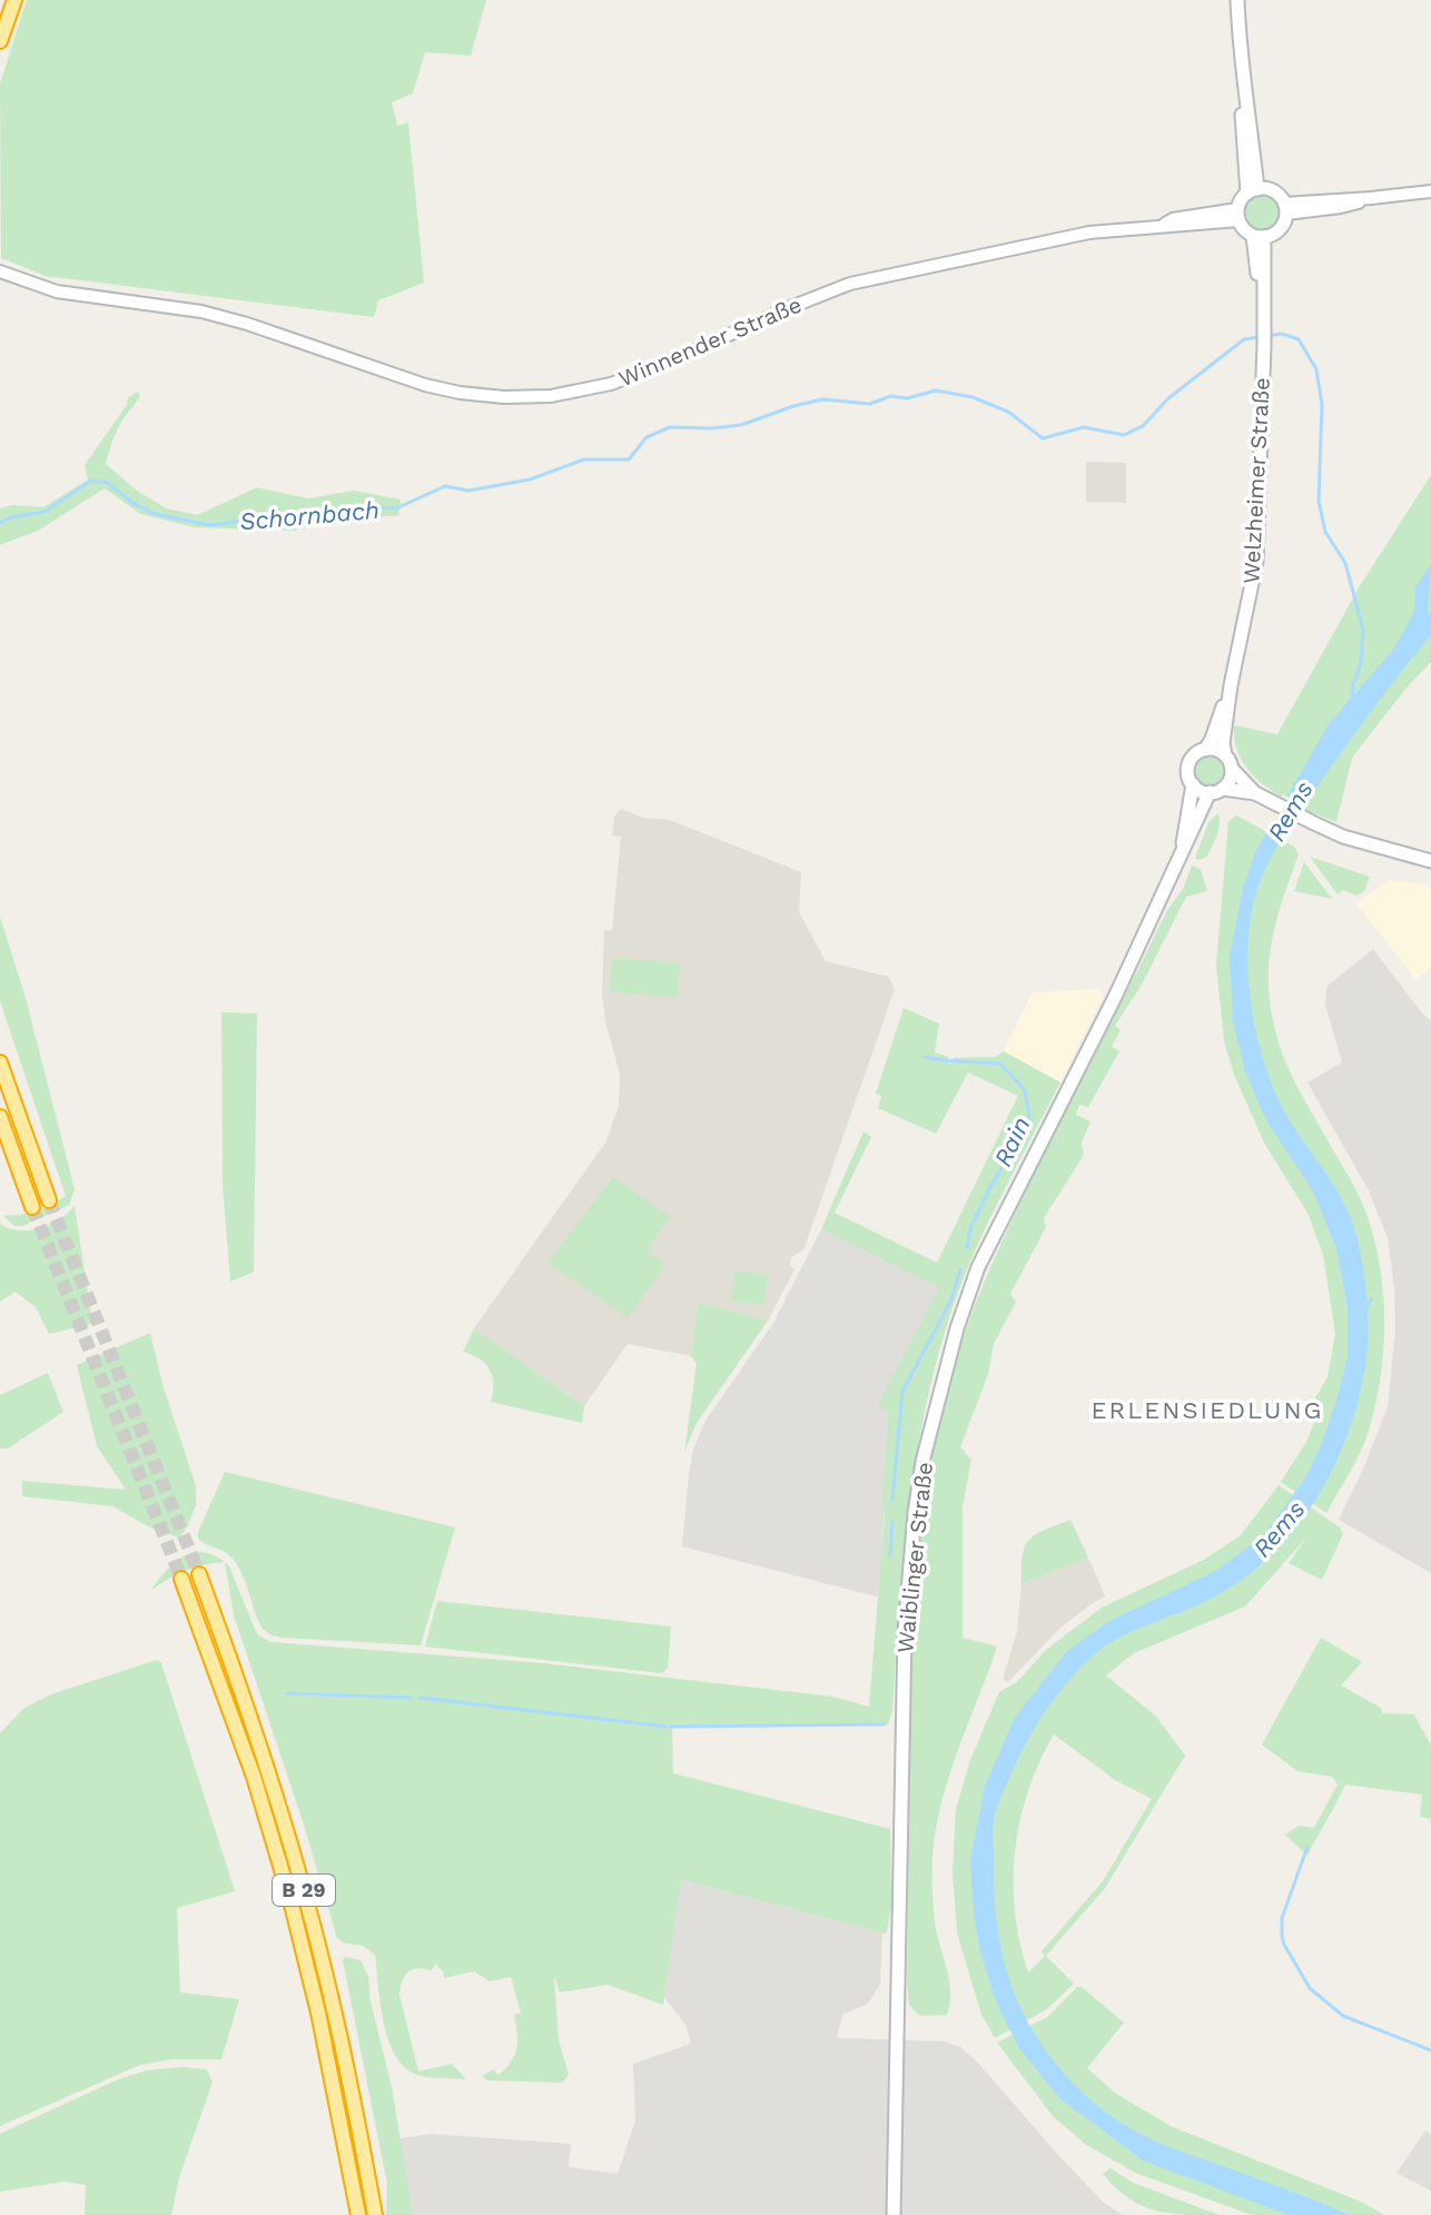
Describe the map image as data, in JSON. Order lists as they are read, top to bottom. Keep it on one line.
{"streets":{"highway":["B 29"],"main road":["Welzheimer Straße","Waiblinger Straße"],"street":["Winnender Straße"]},"crossings":[["Winnender Straße","Welzheimer Straße"],["Welzheimer Straße","Waiblinger Straße"]],"districts":["ERLENSIEDLUNG"],"water":["Schornbach","Rems","Rain"]}
